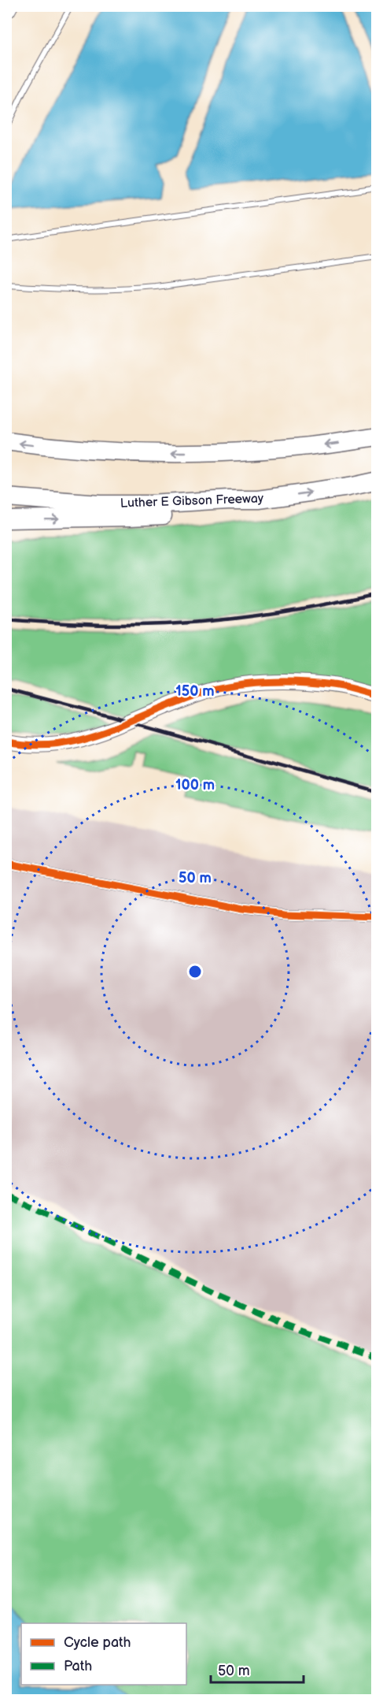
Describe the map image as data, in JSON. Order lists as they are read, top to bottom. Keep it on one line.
{"streets":{"highway":["Luther E Gibson Freeway"]},"legend":["Cycle path","Path"],"scale_bar":"50 m","rings":["150 m","100 m","50 m"]}
